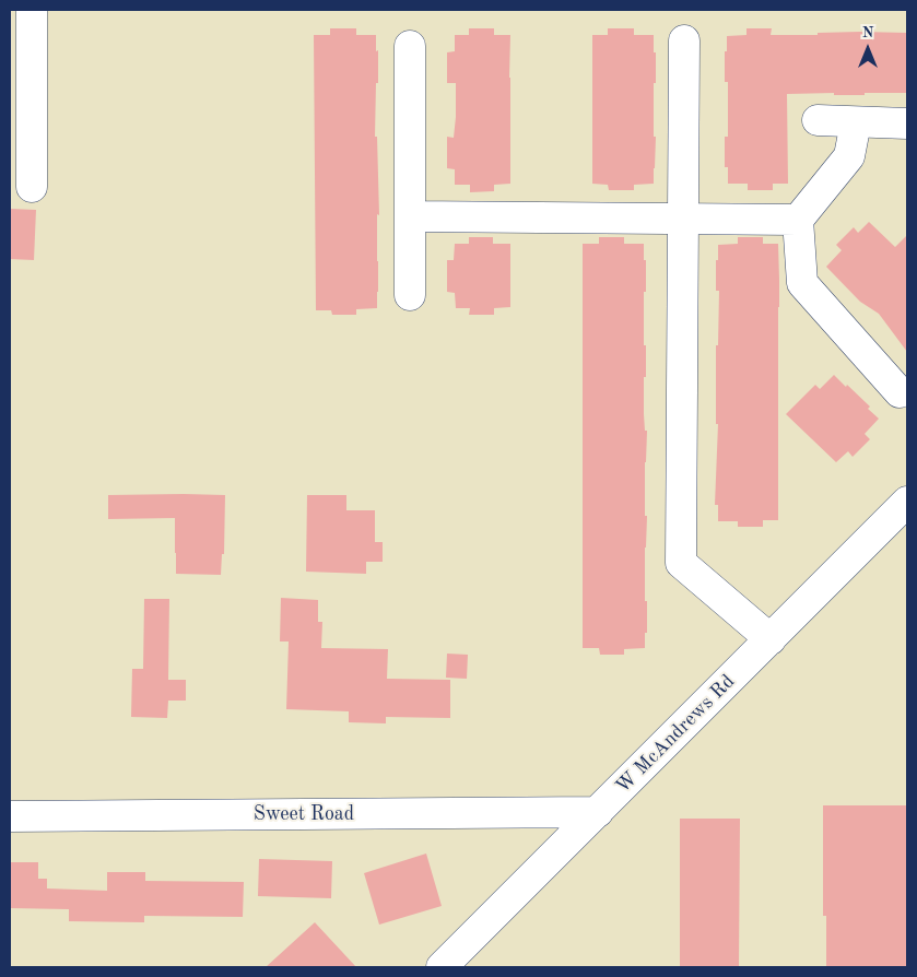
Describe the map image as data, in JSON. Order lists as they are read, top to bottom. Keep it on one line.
{"streets":{"street":["W McAndrews Rd","Sweet Road"]},"crossings":[["W McAndrews Rd","Sweet Road"]],"north":"top"}
